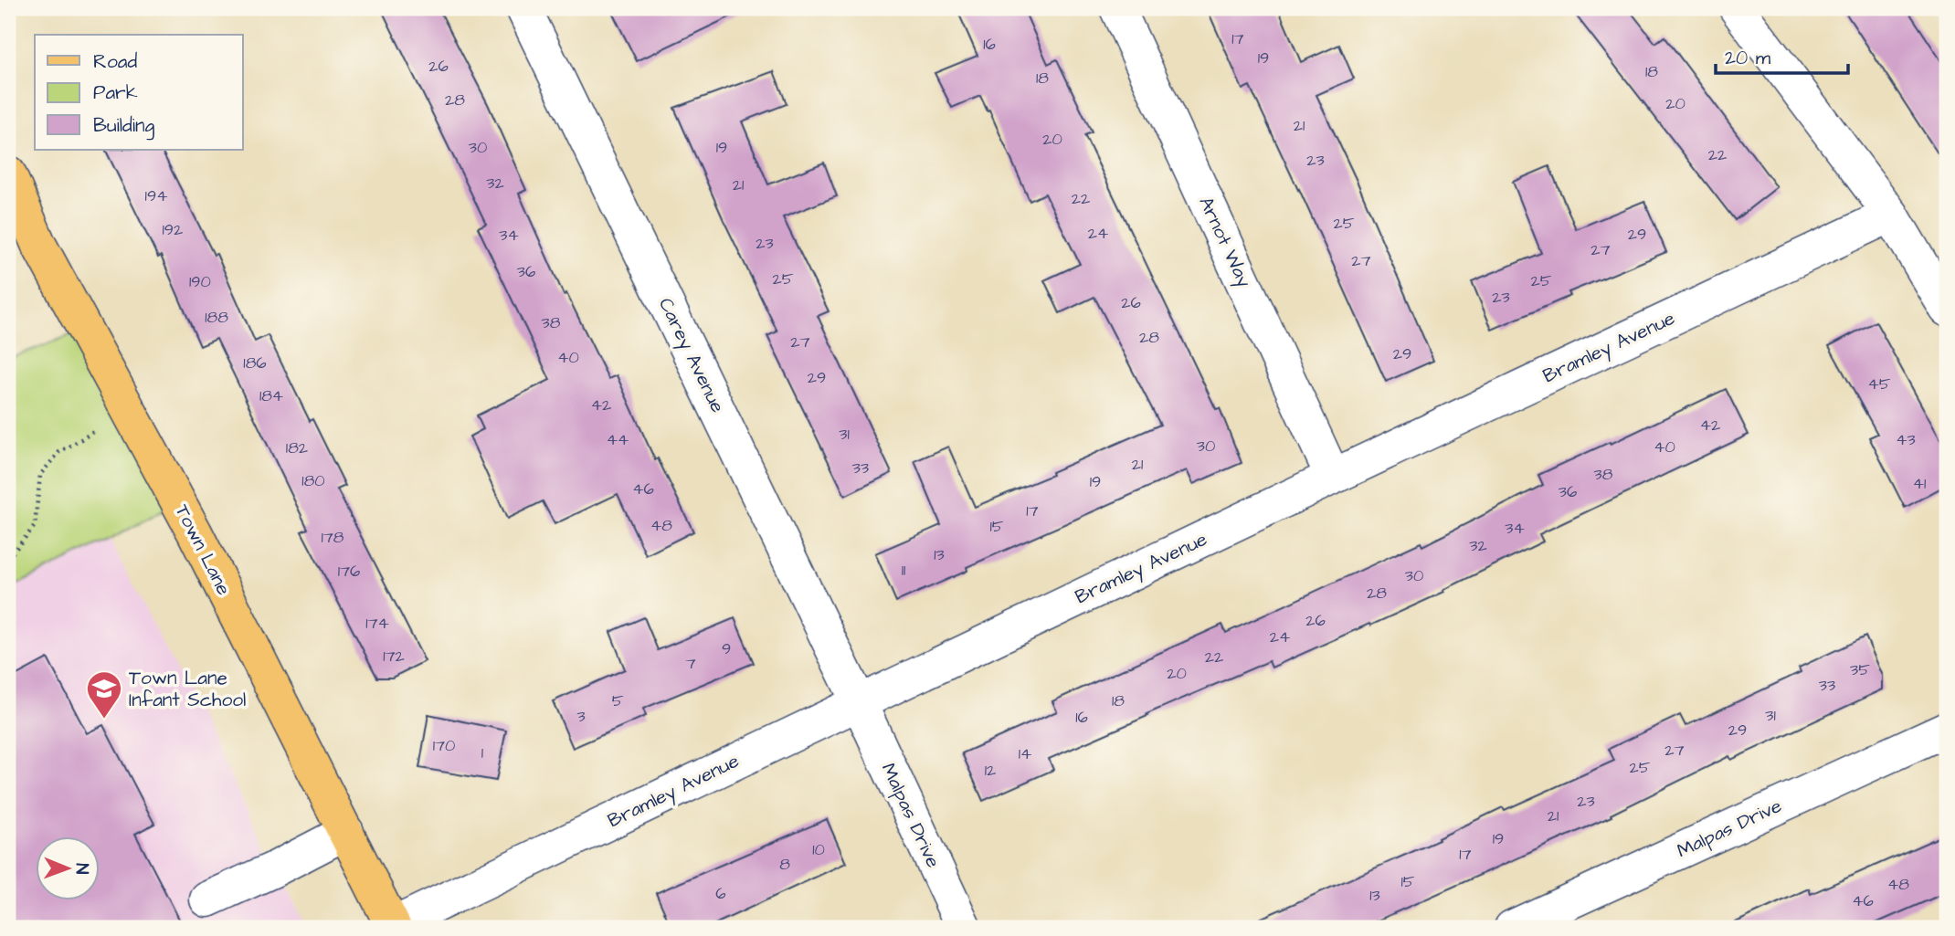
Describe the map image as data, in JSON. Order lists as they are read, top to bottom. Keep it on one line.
{"streets":{"main road":["Town Lane"],"street":["Arnot Way","Bramley Avenue","Carey Avenue","Malpas Drive"]},"crossings":[["Arnot Way","Bramley Avenue"],["Bramley Avenue","Carey Avenue"],["Bramley Avenue","Town Lane"],["Bramley Avenue","Malpas Drive"],["Carey Avenue","Malpas Drive"]],"places":{"school or university":["Town Lane Infant School"]},"house_numbers":["17","16","19","26","18","18","28","20","21","20","30","19","22","23","32","21","194","22","25","192","24","29","34","23","27","27","36","25","25","190","23","26","188","38","28","27","29","40","186","29","45","184","42","42","31","44","43","30","40","182","21","33","38","180","19","41","46","36","17","48","15","34","178","32","13","11","176","30","28","26","174","24","9","172","22","7","35","20","33","5","18","31","3","16","29","170","27","1","14","25","12","23","21","19","10","17","8","15","48","6","13","46"],"legend":["Road","Park","Building"],"scale_bar":"20 m","north":"right"}
